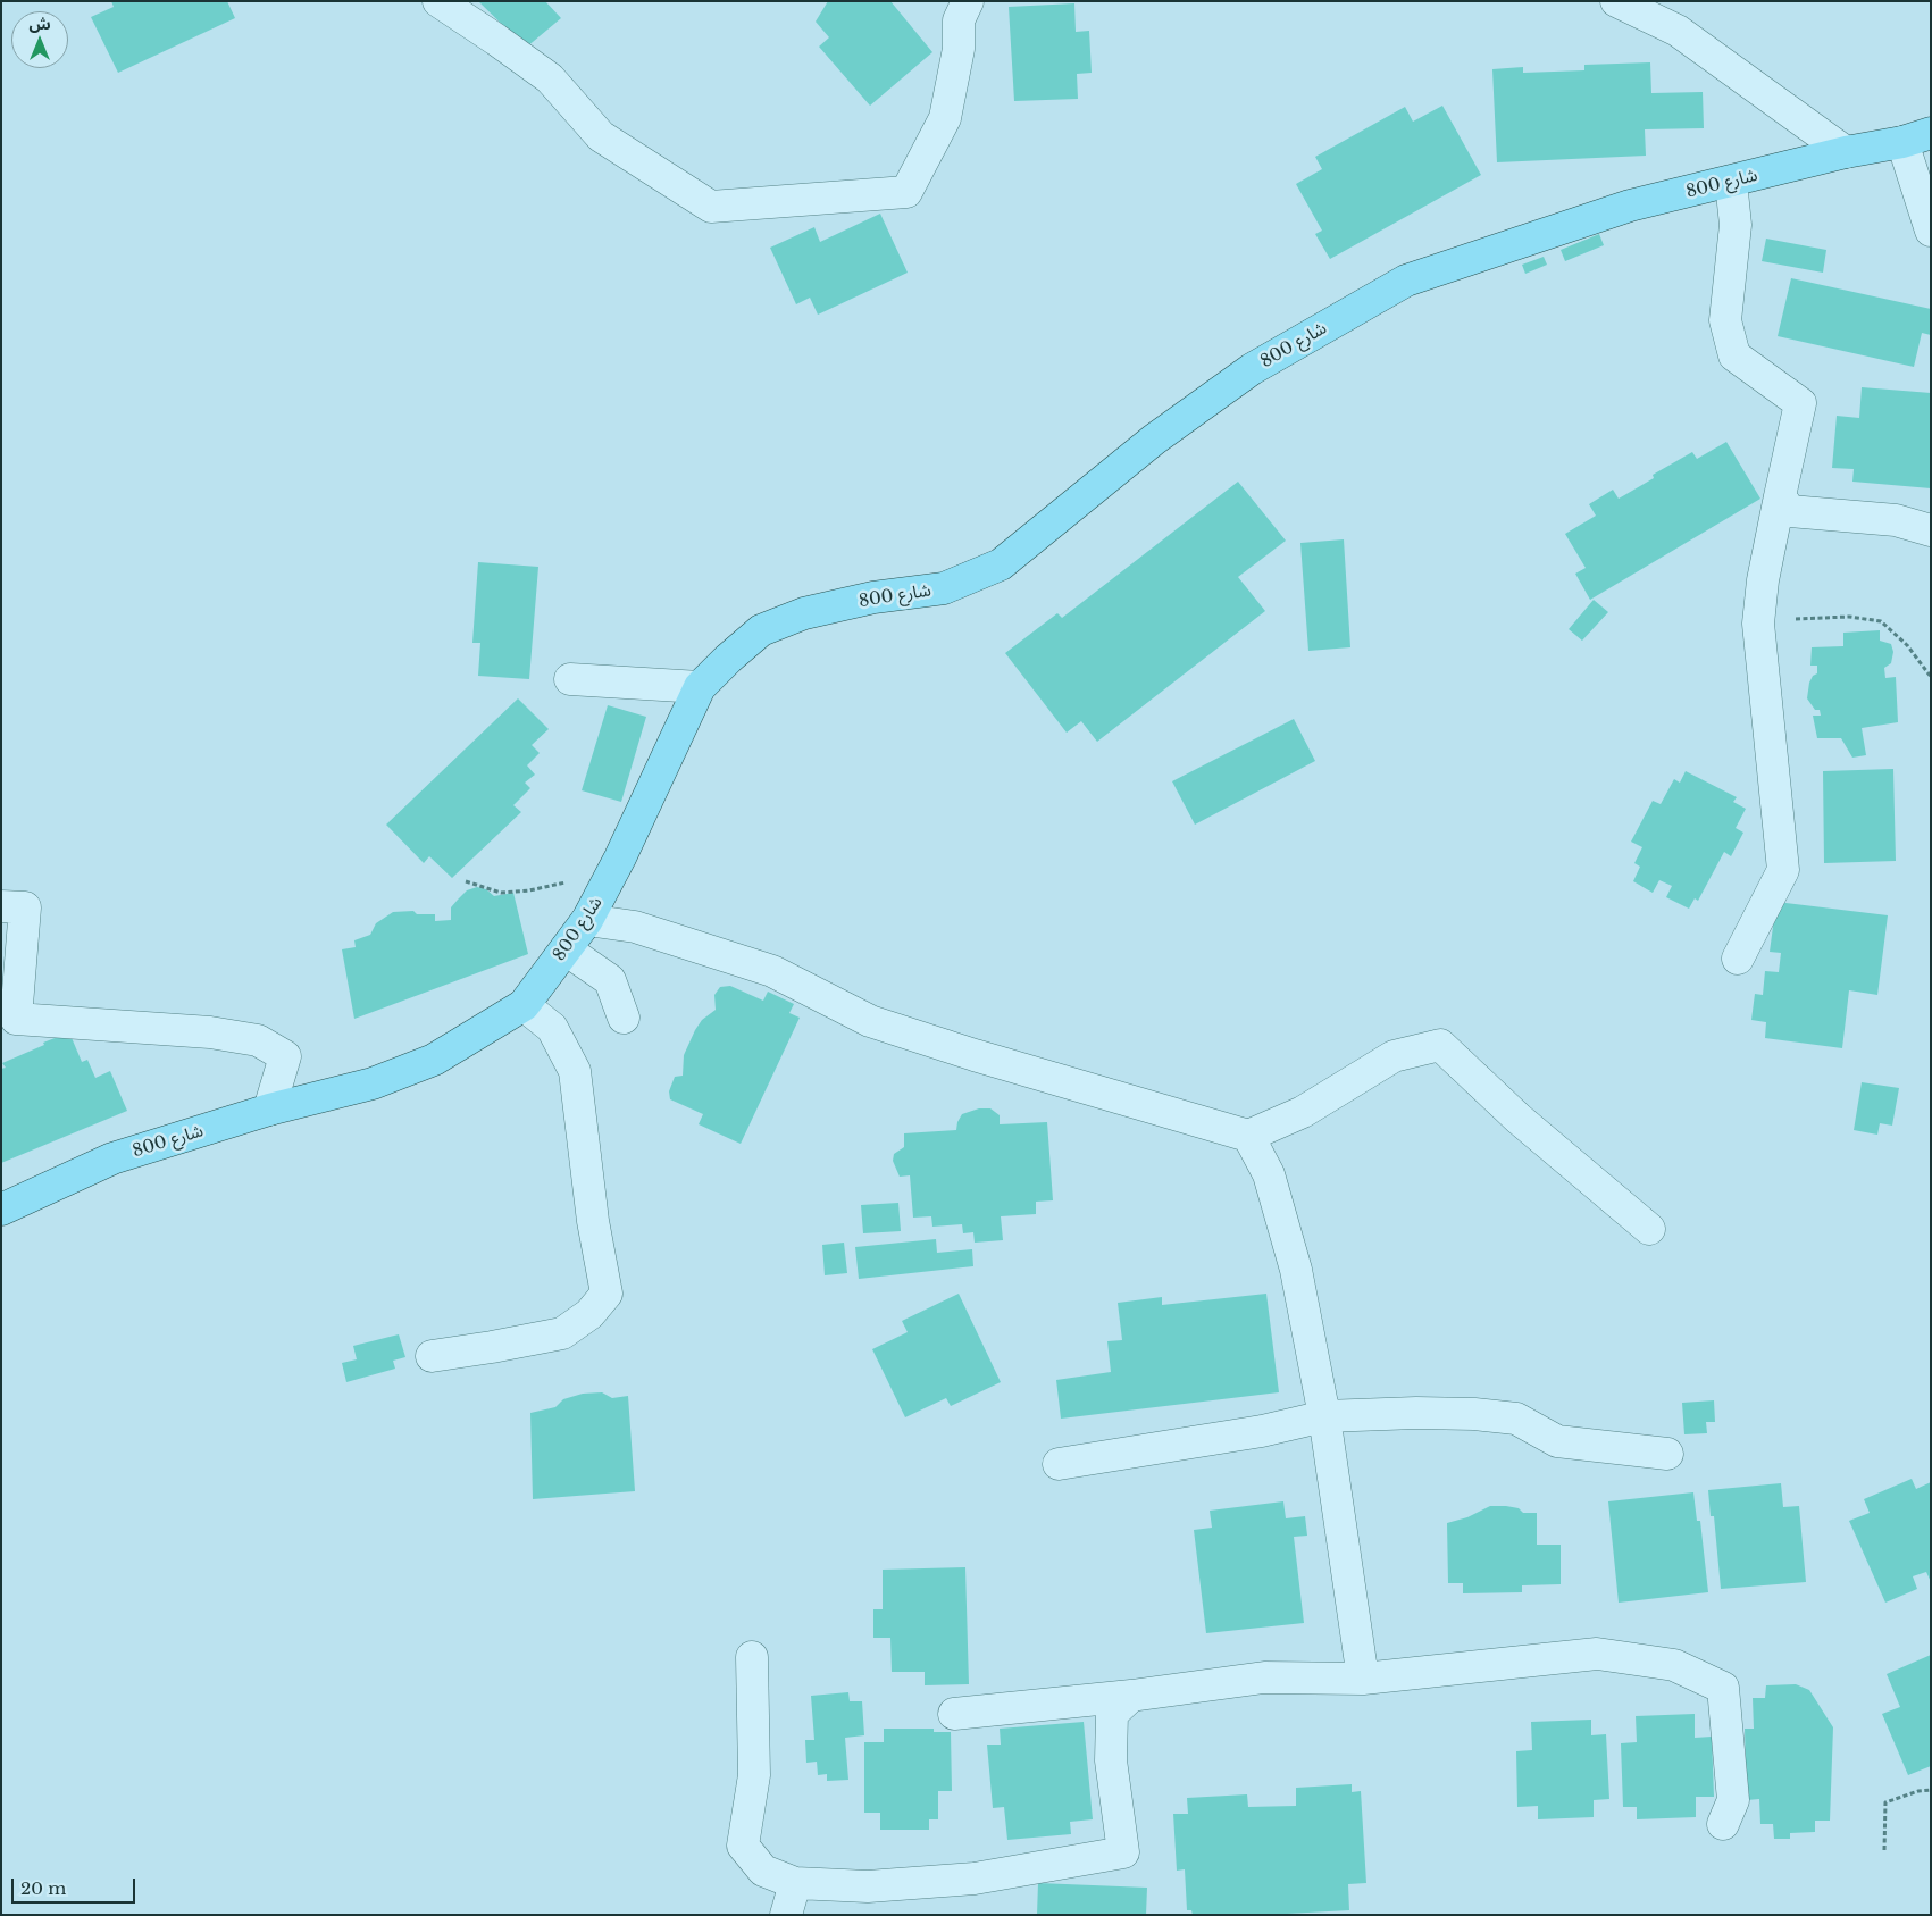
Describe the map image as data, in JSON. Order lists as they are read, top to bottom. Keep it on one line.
{"streets":{"main road":["شارع 800"]},"scale_bar":"20 m","north":"top"}
